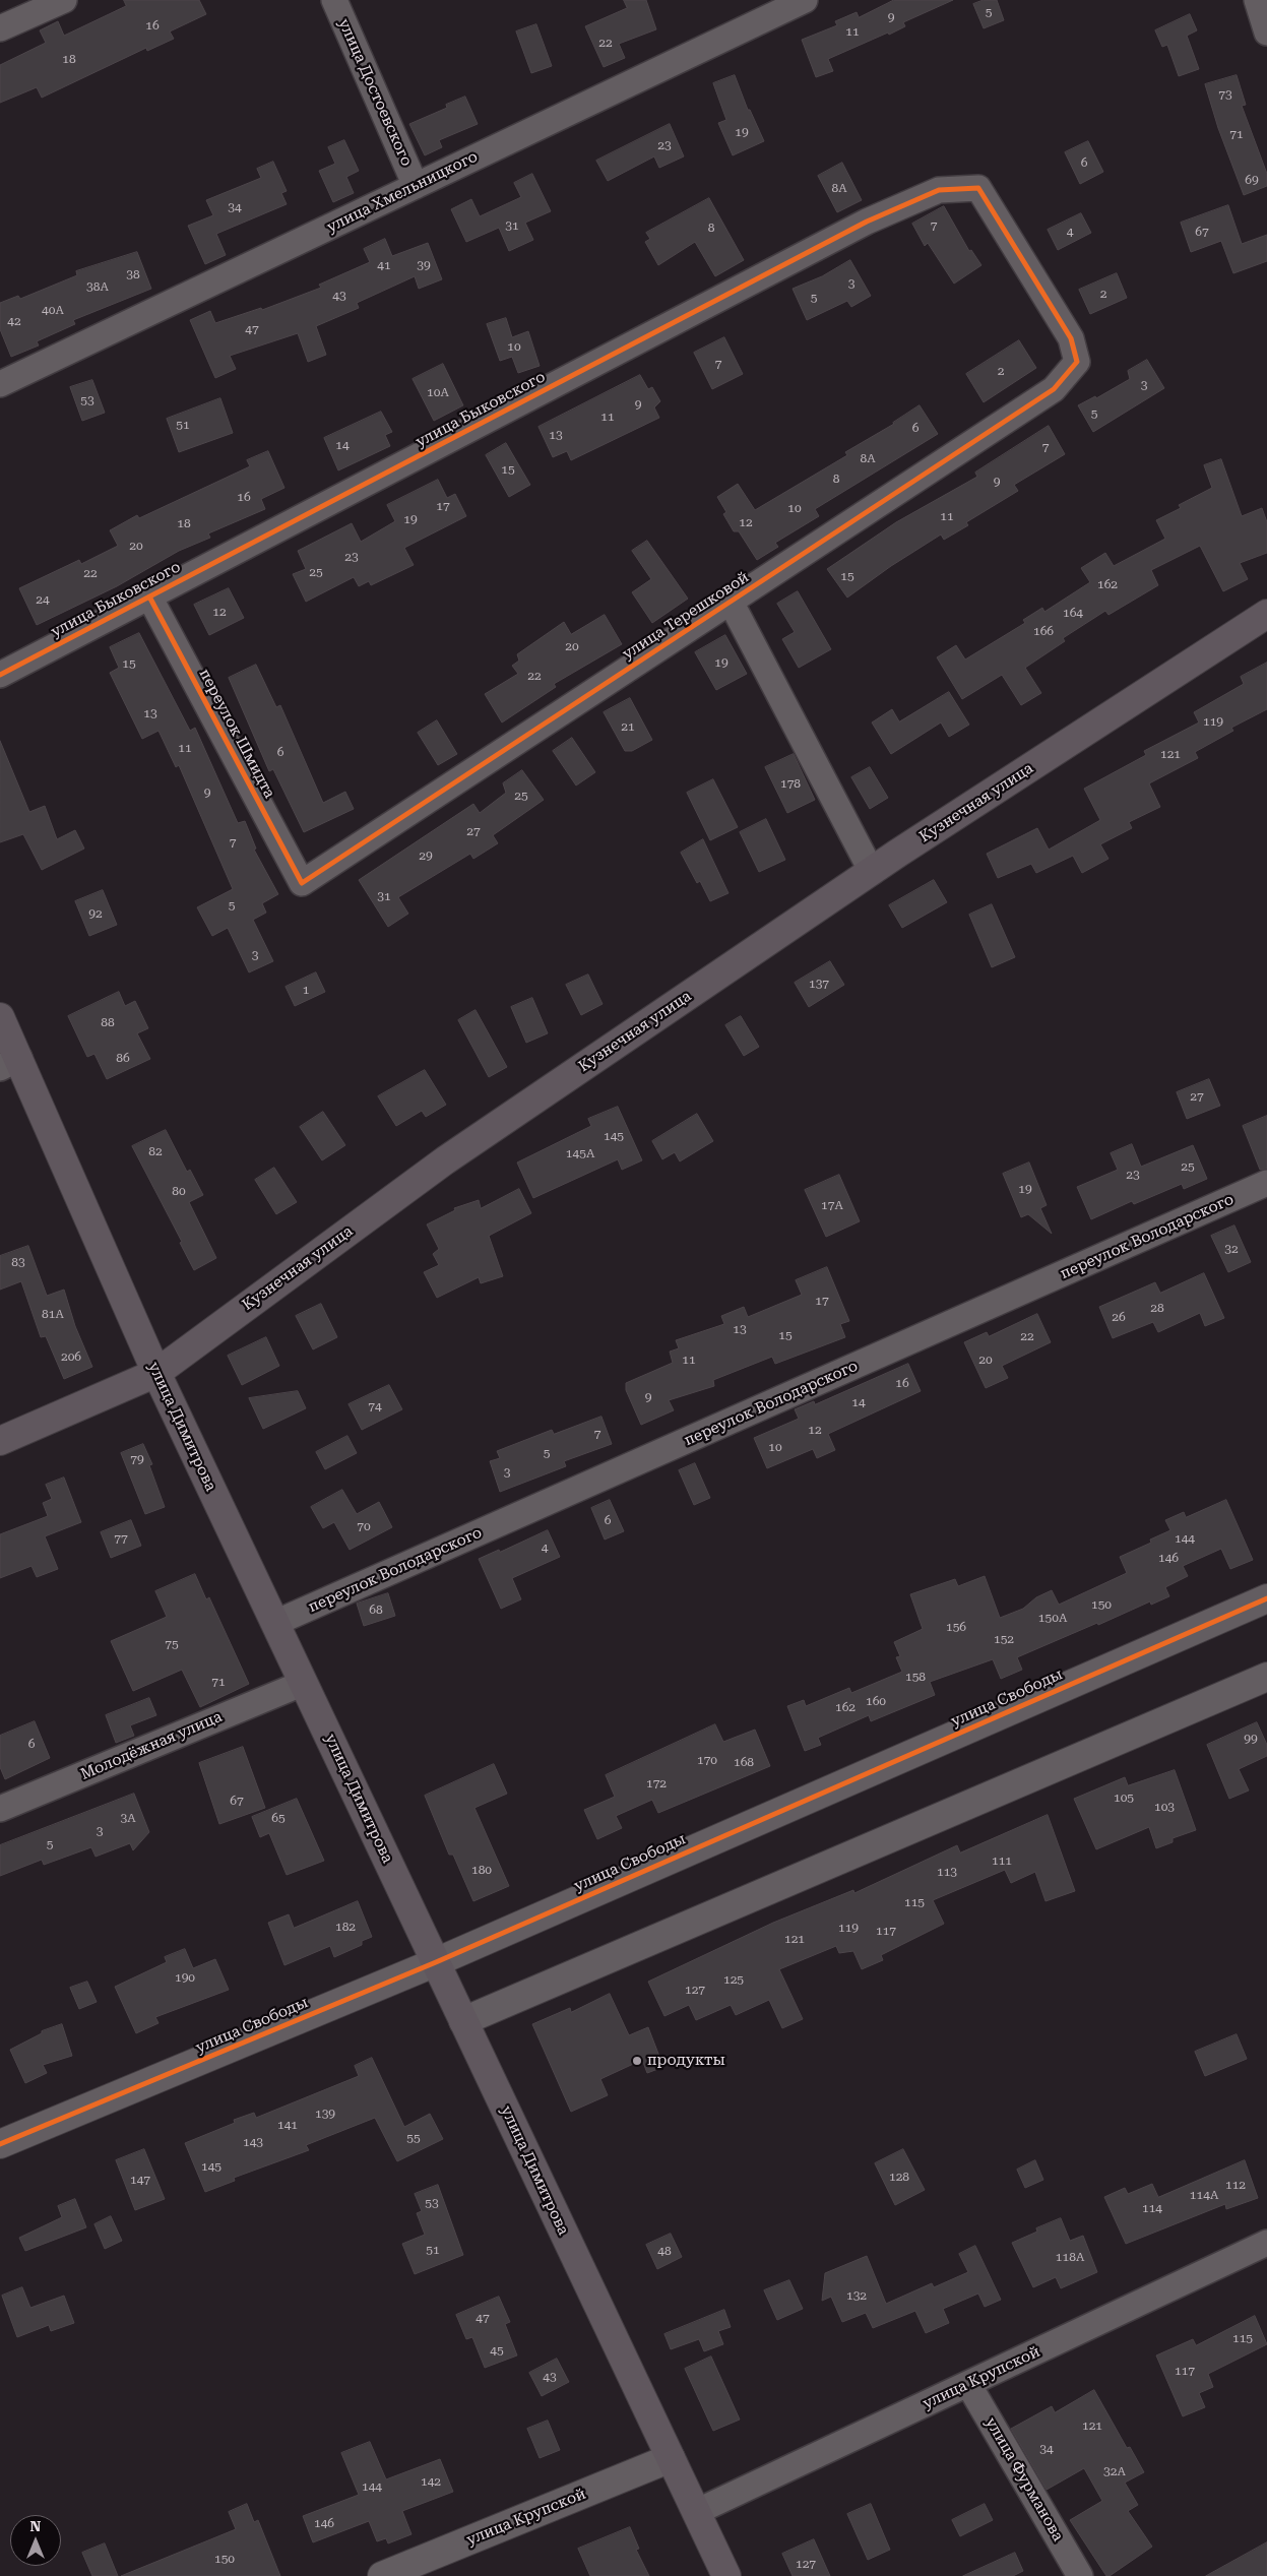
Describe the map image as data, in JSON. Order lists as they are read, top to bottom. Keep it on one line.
{"streets":{"main road":["Кузнечная улица","улица Димитрова"],"street":["улица Достоевского","улица Хмельницкого","улица Быковского","улица Терешковой","переулок Шмидта","переулок Володарского","улица Свободы","Молодёжная улица","улица Крупской","улица Фурманова"]},"crossings":[["улица Достоевского","улица Хмельницкого"],["улица Быковского","улица Терешковой"],["улица Быковского","переулок Шмидта"],["улица Терешковой","переулок Шмидта"],["улица Терешковой","Кузнечная улица"],["Кузнечная улица","улица Димитрова"],["переулок Володарского","улица Димитрова"],["улица Димитрова","улица Свободы"],["улица Димитрова","Молодёжная улица"],["улица Димитрова","улица Крупской"],["улица Крупской","улица Фурманова"]],"places":["продукты"],"house_numbers":["5","9","16","11","22","18","73","19","71","23","6","69","8А","34","31","7","8","4","67","41","39","38","3","38А","2","43","5","40А","42","47","10","7","2","3","10А","53","9","5","11","51","6","13","14","7","8А","15","8","9","16","17","10","11","19","12","18","20","23","25","22","15","162","24","12","164","166","20","19","15","22","13","119","21","11","6","121","178","9","25","27","7","29","31","5","92","3","137","1","88","86","27","145","82","145А","25","23","19","80","17А","32","83","17","28","81А","26","13","15","22","206","11","20","16","9","14","74","12","7","10","5","79","3","6","70","77","144","4","146","150","68","150А","156","152","75","158","71","160","162","99","6","170","168","172","105","67","103","3А","65","3","5","111","180","113","115","182","119","117","121","190","125","127","139","141","55","143","145","128","147","112","114А","53","114","51","48","118А","132","47","115","45","117","43","121","34","32А","142","144","146","150","127"],"north":"top"}
